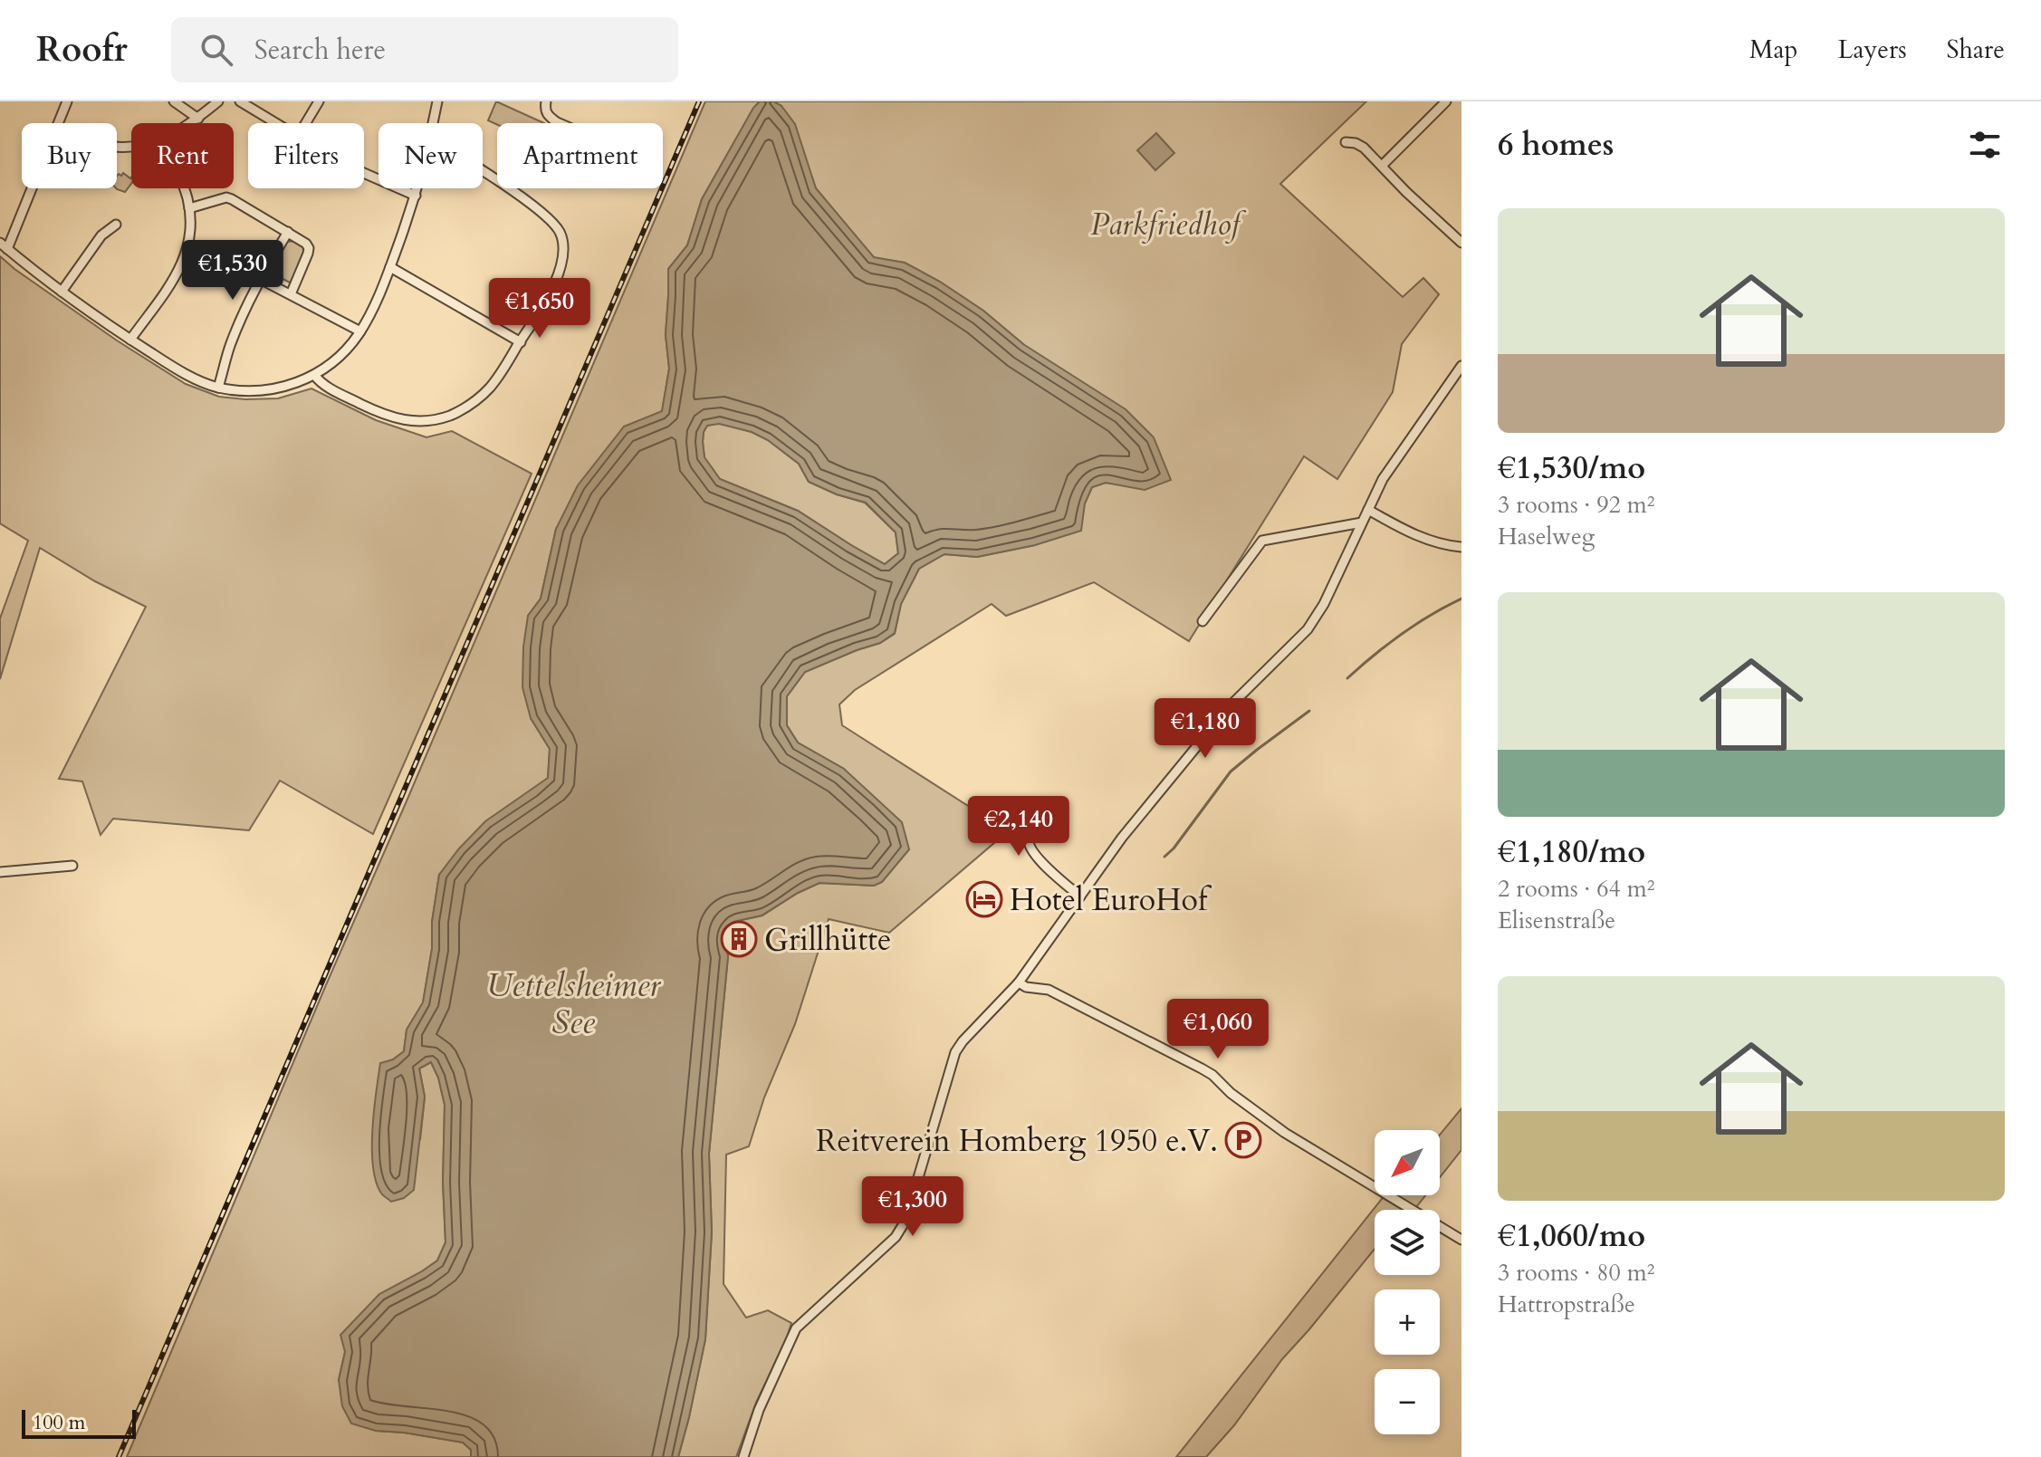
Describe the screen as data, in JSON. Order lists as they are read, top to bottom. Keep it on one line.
{"water":["Uettelsheimer See"],"parks":["Parkfriedhof"],"places":{"hotel":["Hotel EuroHof"],"building":["Grillhütte"],"parking":["Reitverein Homberg 1950 e.V."]},"scale_bar":"100 m","north":"bottom left","page":{"header":"Roofr","search":"Search here","nav":["Map","Layers","Share"],"heading":"6 homes","chip":["Buy","Rent","Filters","New","Apartment"],"list":[{"name":"€1,530/mo","note":"3 rooms · 92 m² · Haselweg"},{"name":"€1,180/mo","note":"2 rooms · 64 m² · Elisenstraße"},{"name":"€1,060/mo","note":"3 rooms · 80 m² · Hattropstraße"}],"price":["€1,530","€1,650","€1,180","€2,140","€1,060","€1,300"],"map_buttons":["+","−"],"scale":"100 m"}}
